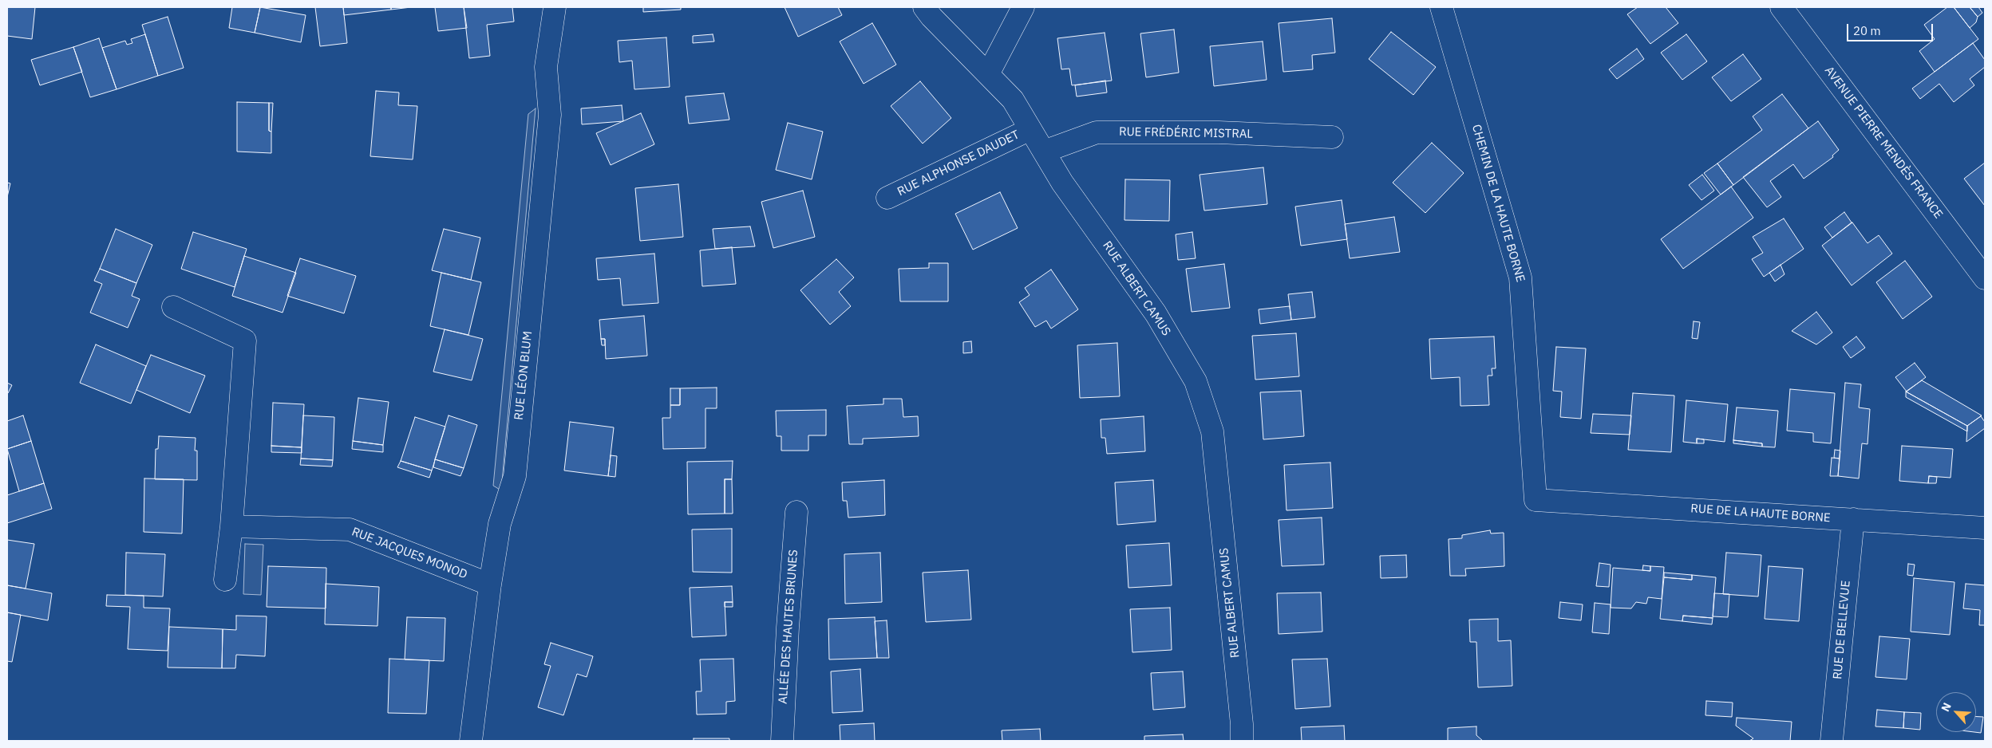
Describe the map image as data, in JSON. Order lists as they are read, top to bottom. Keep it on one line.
{"streets":{"street":["RUE FRÉDÉRIC MISTRAL","AVENUE PIERRE MENDÈS FRANCE","RUE ALPHONSE DAUDET","CHEMIN DE LA HAUTE BORNE","RUE ALBERT CAMUS","RUE LÉON BLUM","RUE DE LA HAUTE BORNE","RUE JACQUES MONOD","ALLÉE DES HAUTES BRUNES","RUE DE BELLEVUE"]},"crossings":[["RUE FRÉDÉRIC MISTRAL","RUE ALBERT CAMUS"],["RUE ALPHONSE DAUDET","RUE ALBERT CAMUS"],["CHEMIN DE LA HAUTE BORNE","RUE DE LA HAUTE BORNE"],["RUE LÉON BLUM","RUE JACQUES MONOD"],["RUE DE LA HAUTE BORNE","RUE DE BELLEVUE"]],"scale_bar":"20 m","north":"top left"}
